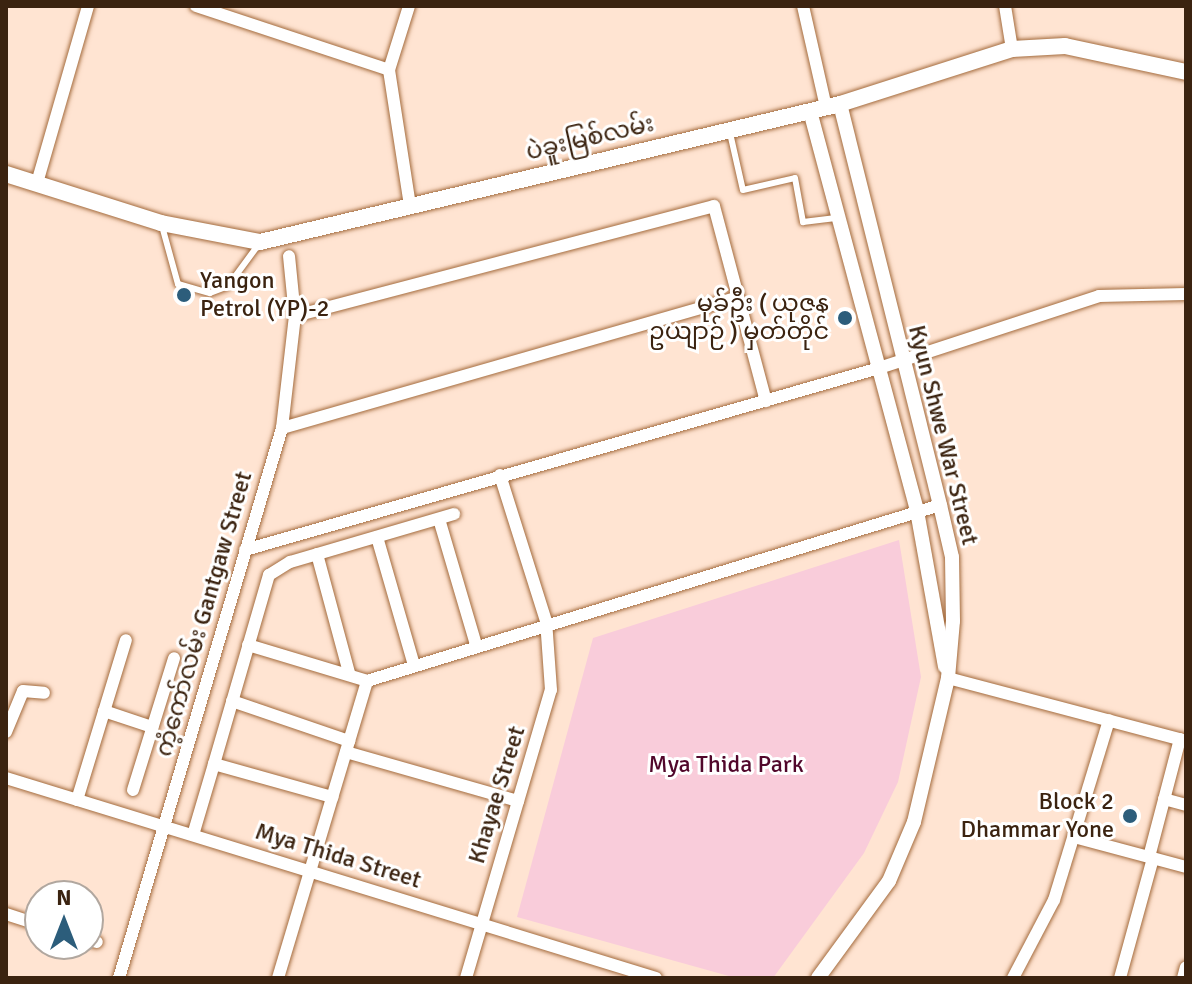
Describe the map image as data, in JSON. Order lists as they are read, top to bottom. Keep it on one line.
{"streets":{"main road":["ပဲခူးမြစ်လမ်း"],"street":["Kyun Shwe War Street","ကံ့ကော်လမ်း Gantgaw Street","Khayae Street","Mya Thida Street"]},"crossings":[["ပဲခူးမြစ်လမ်း","Kyun Shwe War Street"],["ကံ့ကော်လမ်း Gantgaw Street","Mya Thida Street"],["Khayae Street","Mya Thida Street"]],"parks":["Mya Thida Park"],"places":["Yangon Petrol (YP)-2","မုခ်ဦး ( ယုဇန ဥယျာဉ် ) မှတ်တိုင်","Block 2 Dhammar Yone"],"north":"top"}
